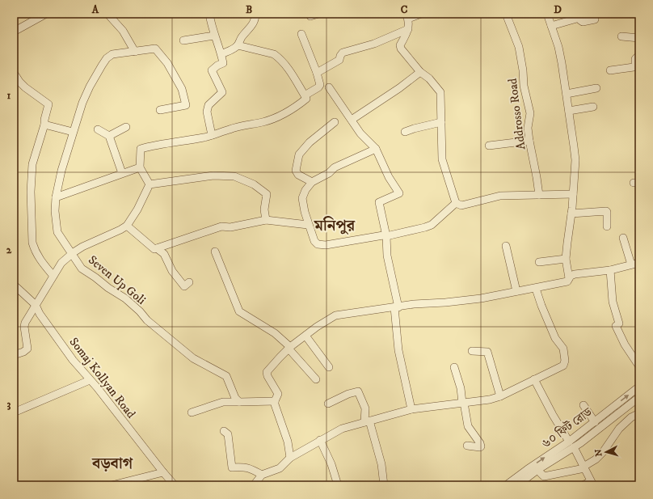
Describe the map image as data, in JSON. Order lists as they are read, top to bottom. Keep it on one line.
{"streets":{"street":["Addrosso Road","Seven Up Goli","Somaj Kollyan Road","৬০ ফিট রোড"]},"districts":["মনিপুর","বড়বাগ"],"north":"left","grid":{"columns":["A","B","C","D"],"rows":["1","2","3"]}}
